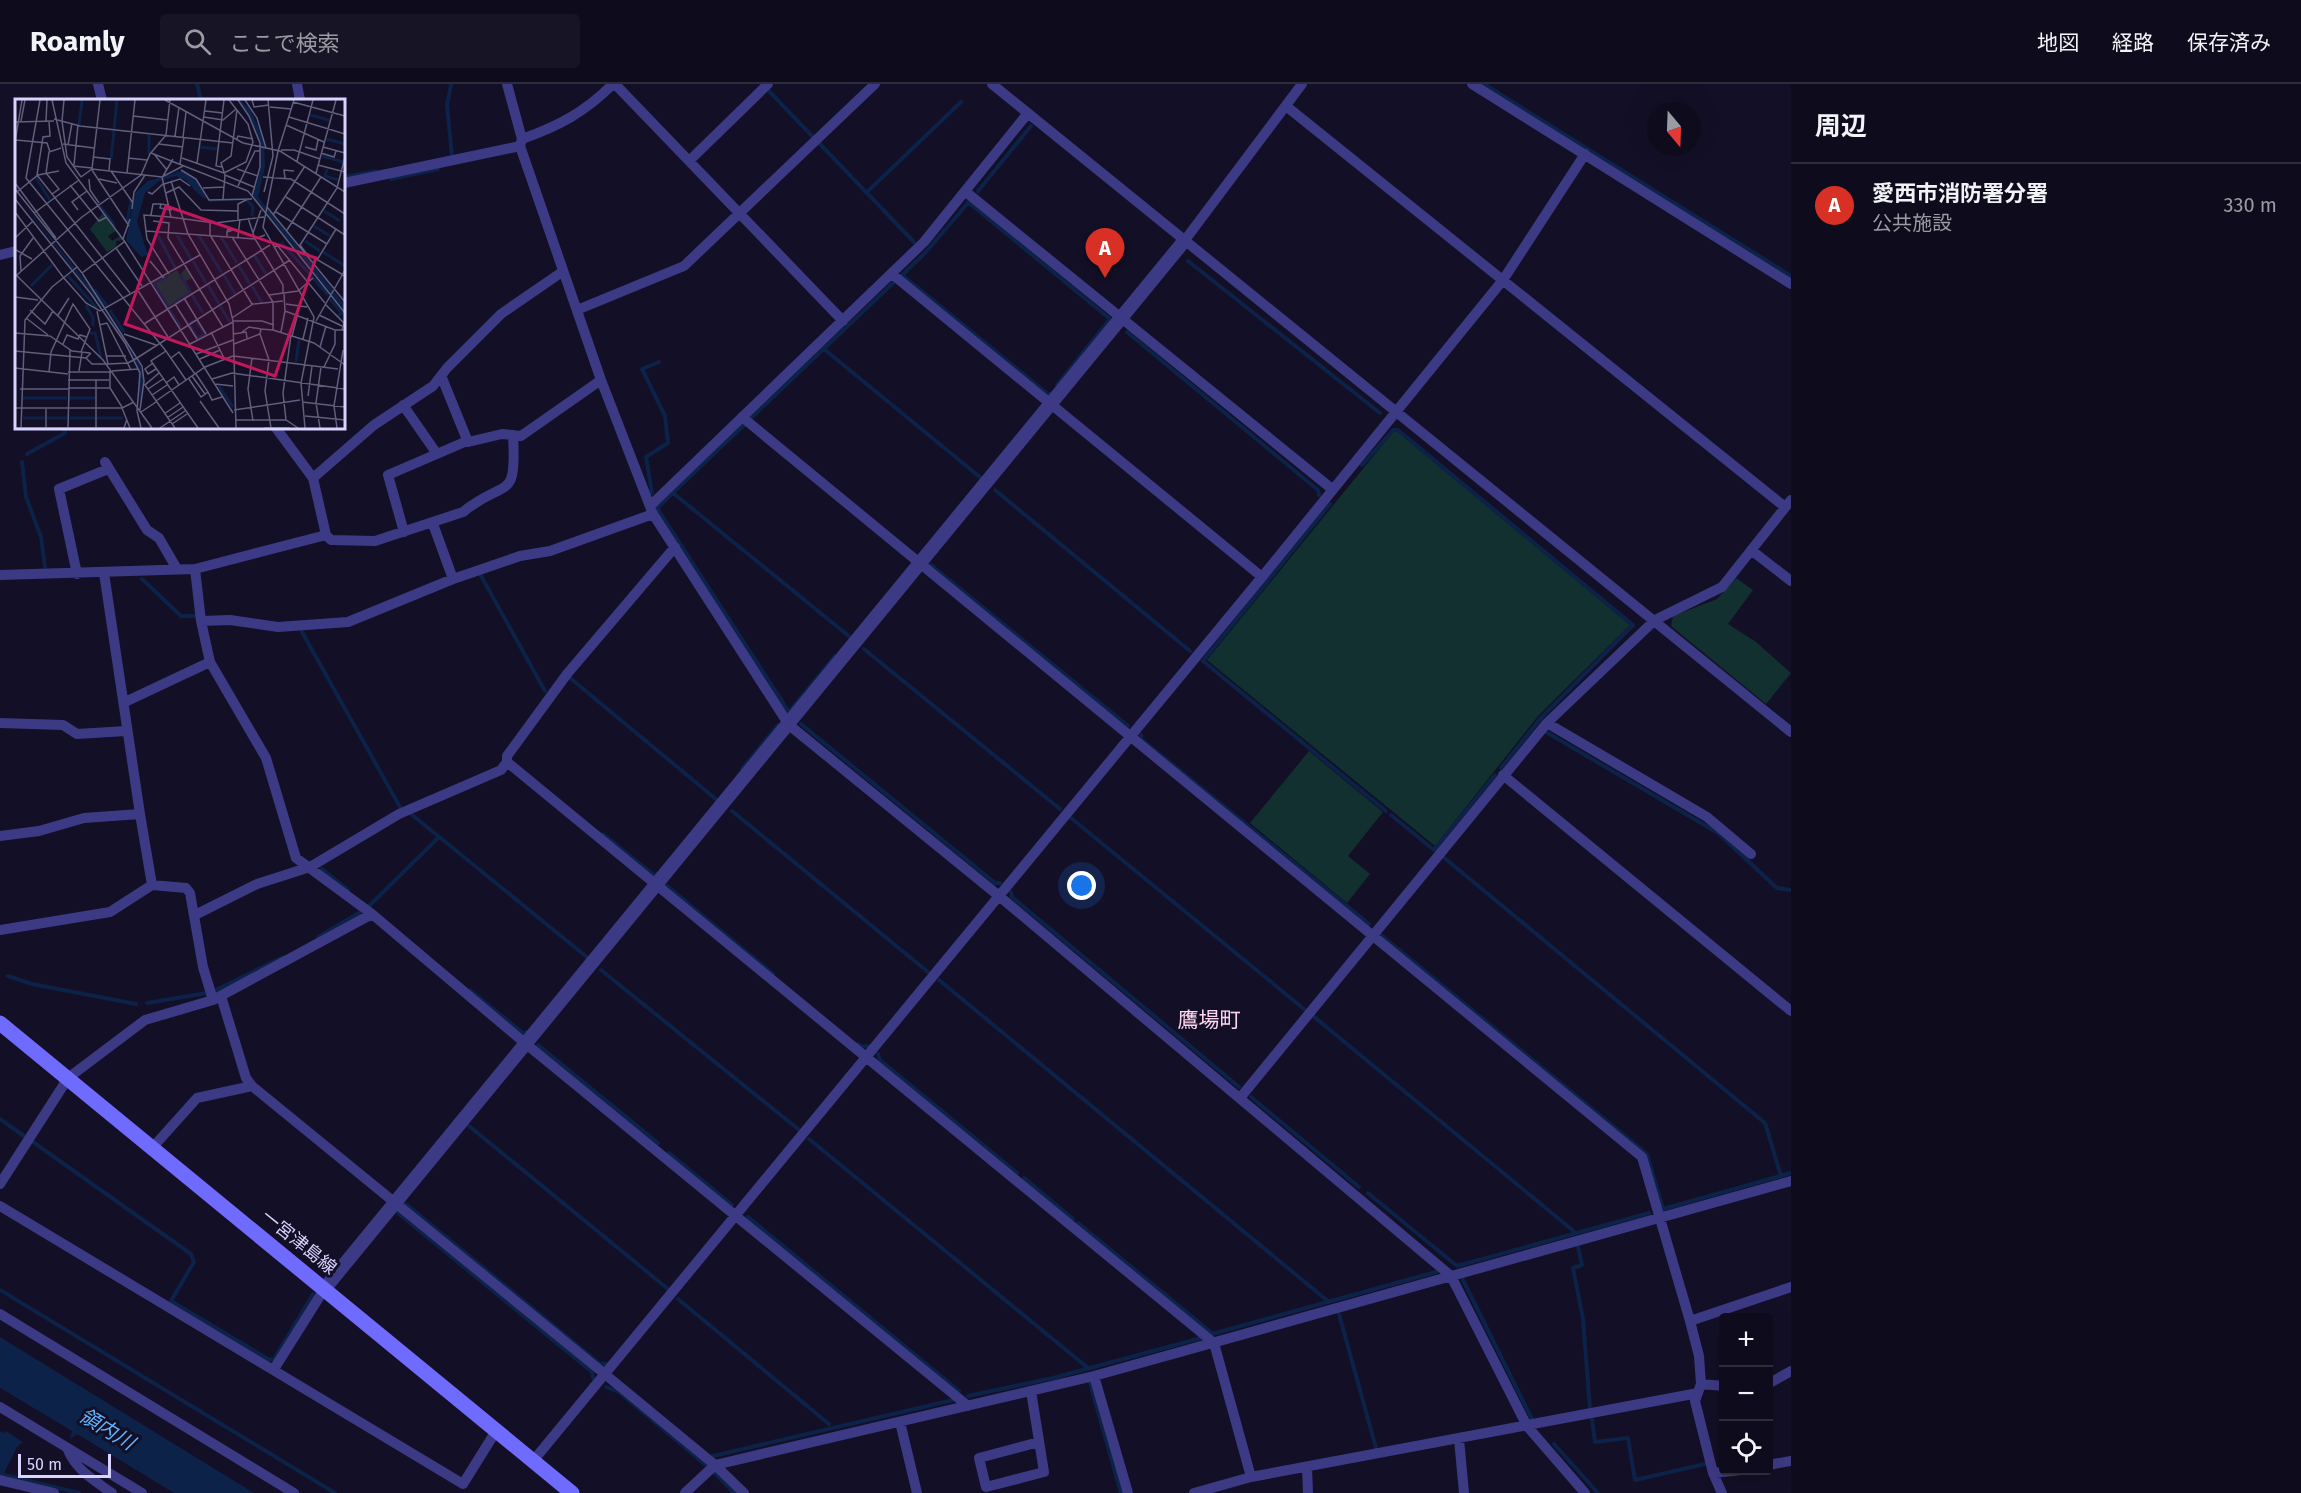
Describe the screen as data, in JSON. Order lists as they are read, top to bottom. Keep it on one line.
{"streets":{"main road":["一宮津島線"]},"districts":["鷹場町"],"water":["領内川"],"scale_bar":"50 m","north":"bottom","page":{"header":"Roamly","search":"ここで検索","nav":["地図","経路","保存済み"],"heading":"周辺","list":[{"mark":"A","name":"愛西市消防署分署","note":"公共施設","value":"330 m"}],"pins":"A","map_buttons":["+","−"],"scale":"50 m"}}
